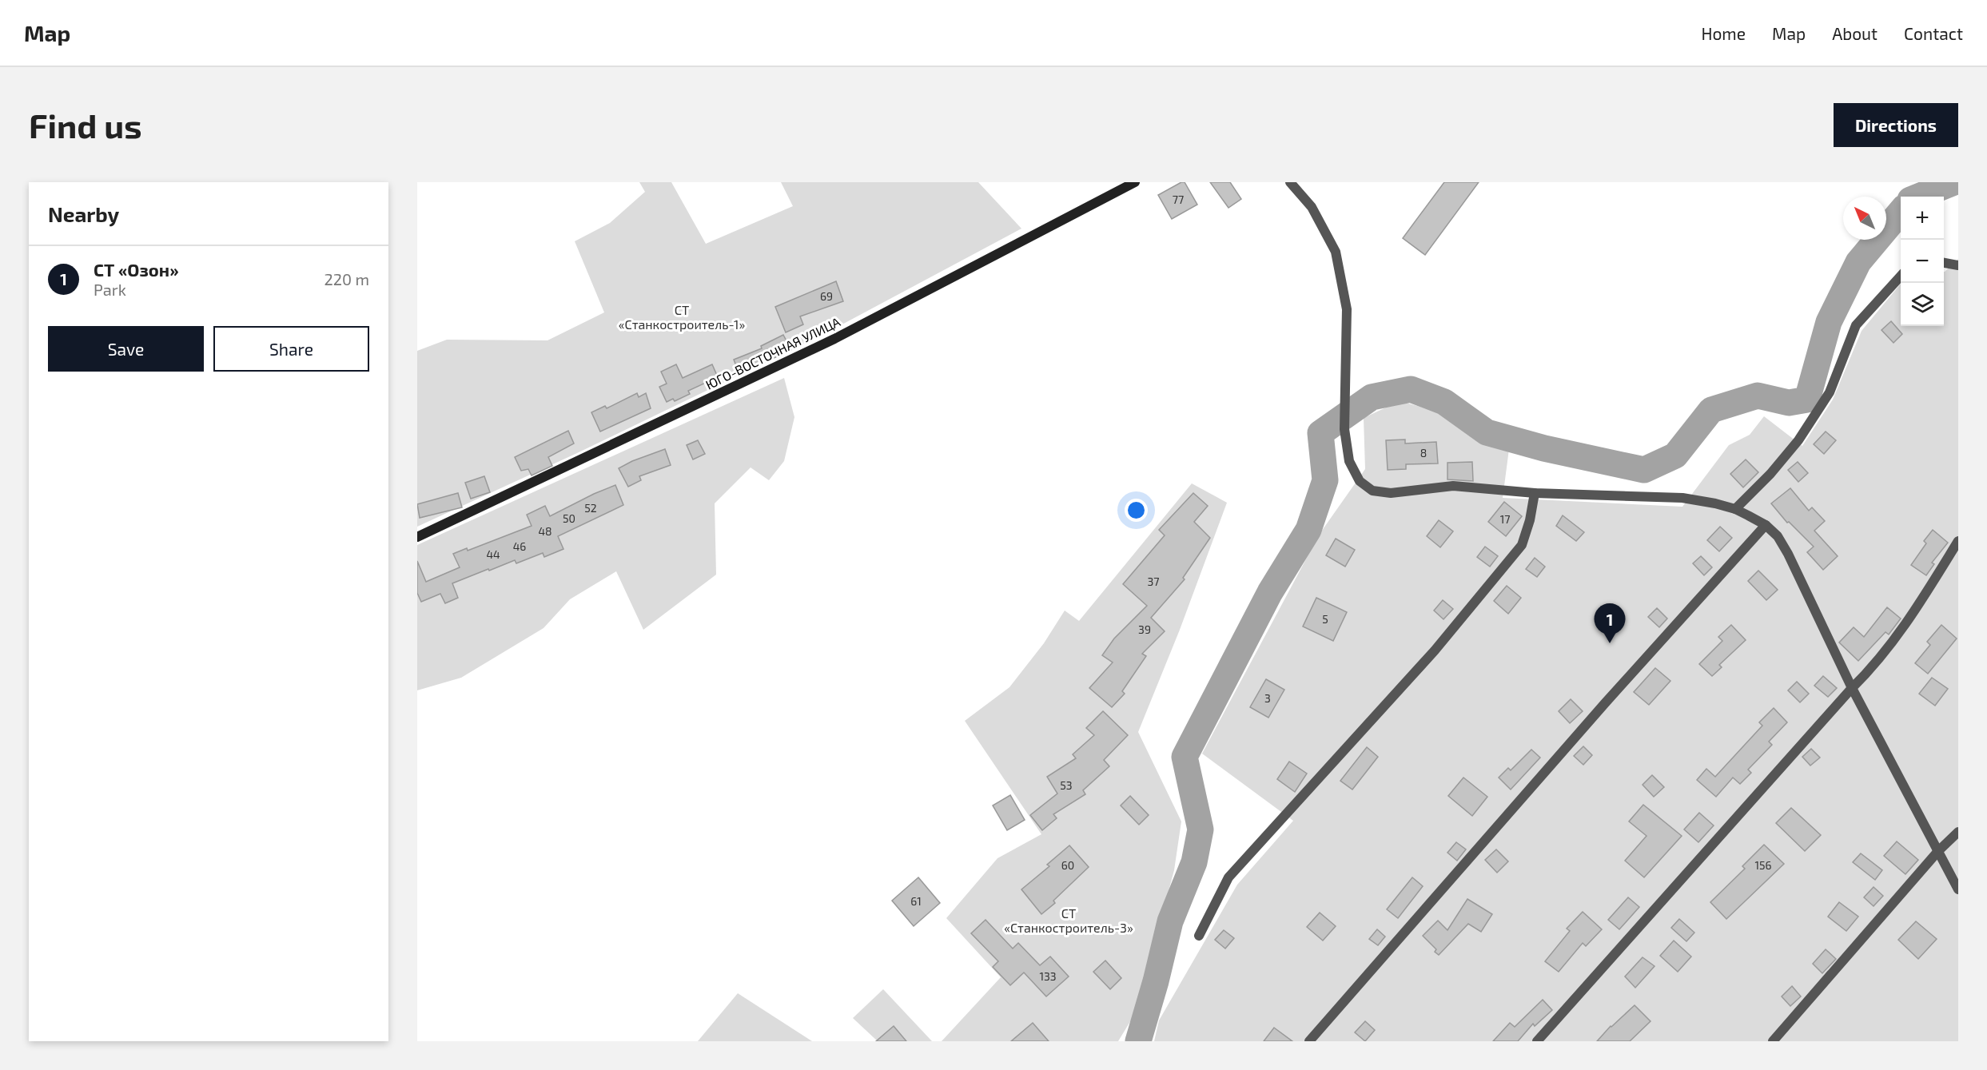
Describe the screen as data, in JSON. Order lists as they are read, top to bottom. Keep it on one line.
{"streets":{"street":["ЮГО-ВОСТОЧНАЯ УЛИЦА"]},"parks":["СТ «Станкостроитель-1»","СТ «Станкостроитель-3»"],"house_numbers":["77","69","8","52","50","17","48","46","44","37","5","39","3","53","60","156","61","133"],"north":"top left","page":{"header":"Map","nav":["Home","Map","About","Contact"],"buttons":["Directions",["Save","Share"]],"title":"Find us","heading":"Nearby","map_buttons":["+","−"],"list":[{"mark":"1","name":"СТ «Озон»","note":"Park","value":"220 m"}],"pins":"1"}}
